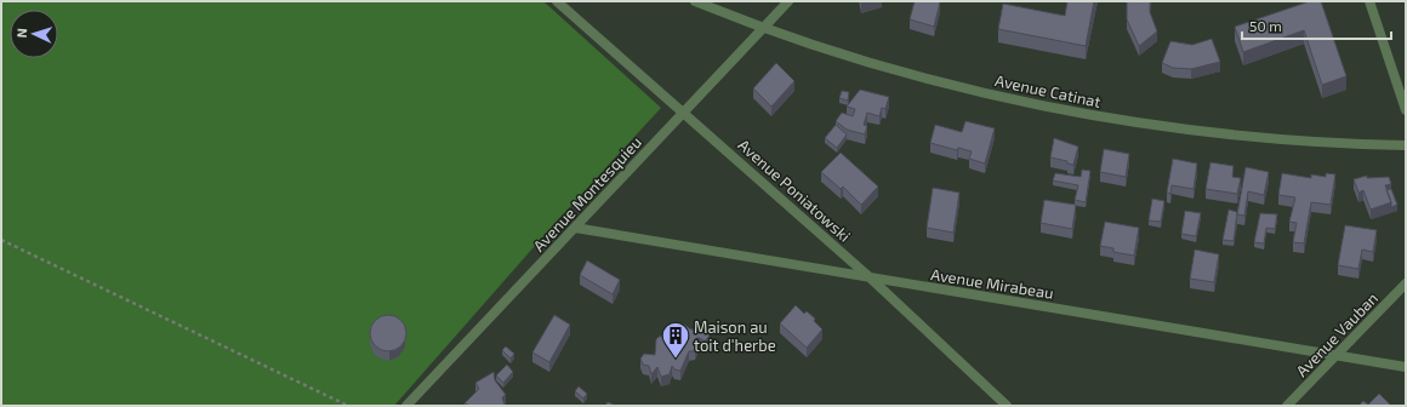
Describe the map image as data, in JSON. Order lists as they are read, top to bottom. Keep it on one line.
{"streets":{"street":["Avenue Catinat","Avenue Poniatowski","Avenue Montesquieu","Avenue Mirabeau","Avenue Vauban"]},"crossings":[["Avenue Catinat","Avenue Montesquieu"],["Avenue Poniatowski","Avenue Montesquieu"],["Avenue Poniatowski","Avenue Mirabeau"],["Avenue Montesquieu","Avenue Mirabeau"],["Avenue Mirabeau","Avenue Vauban"]],"places":{"building":["Maison au toit d'herbe"]},"scale_bar":"50 m","north":"left"}
